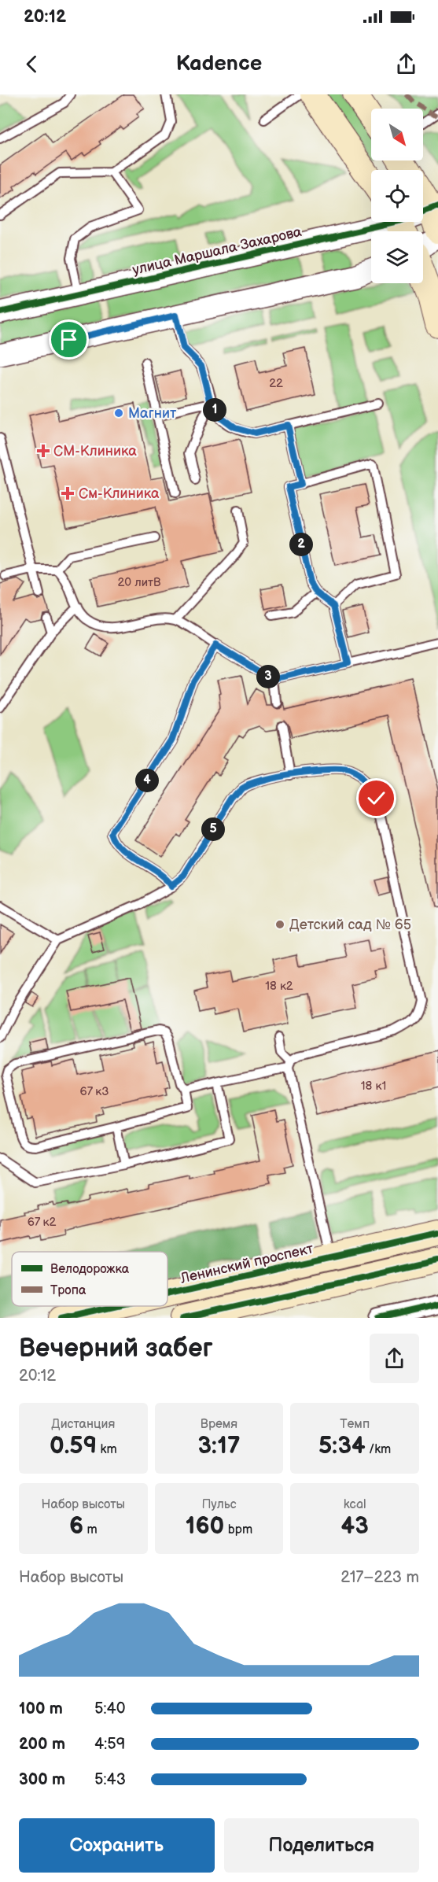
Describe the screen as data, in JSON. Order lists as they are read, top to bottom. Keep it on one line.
{"streets":{"main road":["Ленинский проспект"],"street":["улица Маршала Захарова"]},"places":{"other":["Магнит","Детский сад № 65"],"health":["СМ-Клиника","См-Клиника"]},"house_numbers":["22","20 литВ","18 к2","18 к1","67 к3","67 к2"],"legend":["Велодорожка","Тропа"],"north":"bottom right","page":{"status":"20:12","header":"Kadence","pins":["1","2","3","4","5"],"heading":["Вечерний забег","20:12"],"stats":[["Дистанция","0.59 km"],["Время","3:17"],["Темп","5:34 /km"],["Набор высоты","6 m"],["Пульс","160 bpm"],["kcal","43"]],"chart":["Набор высоты","217–223 m"],"list":[{"name":"100 m","note":"5:40"},{"name":"200 m","note":"4:59"},{"name":"300 m","note":"5:43"}],"buttons":["Сохранить","Поделиться"]}}
